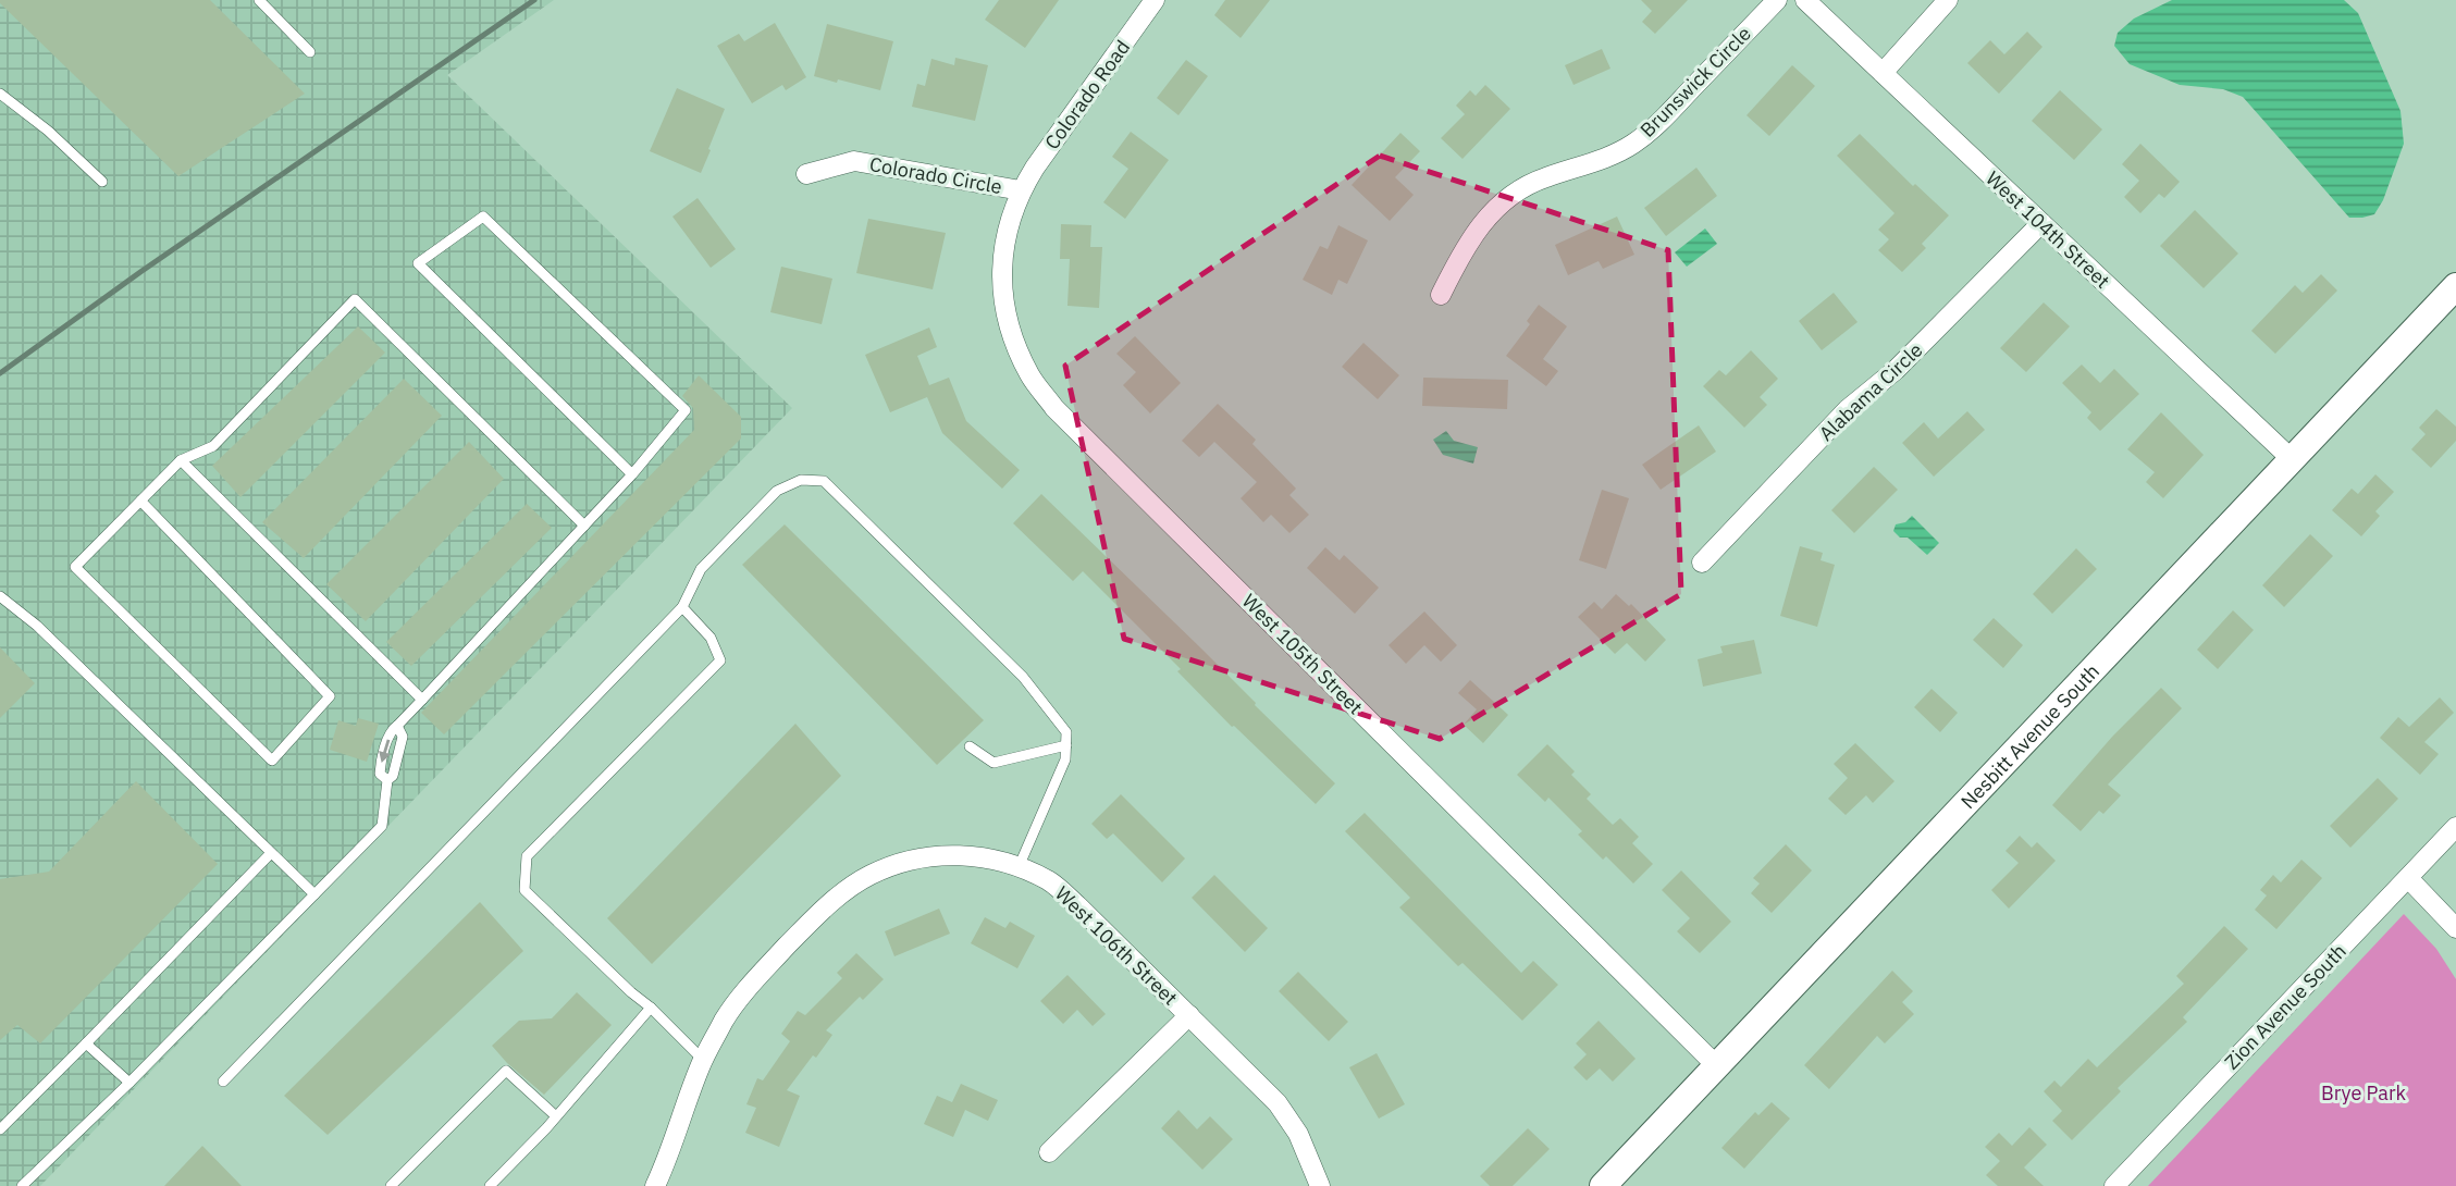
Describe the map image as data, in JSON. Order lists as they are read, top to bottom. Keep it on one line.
{"streets":{"street":["Brunswick Circle","Colorado Road","Colorado Circle","West 104th Street","Alabama Circle","West 105th Street","Nesbitt Avenue South","West 106th Street","Zion Avenue South"]},"crossings":[["Colorado Road","Colorado Circle"],["Colorado Road","West 105th Street"],["Colorado Circle","West 105th Street"],["West 104th Street","Alabama Circle"],["West 104th Street","Nesbitt Avenue South"],["West 105th Street","Nesbitt Avenue South"]],"parks":["Brye Park"]}
